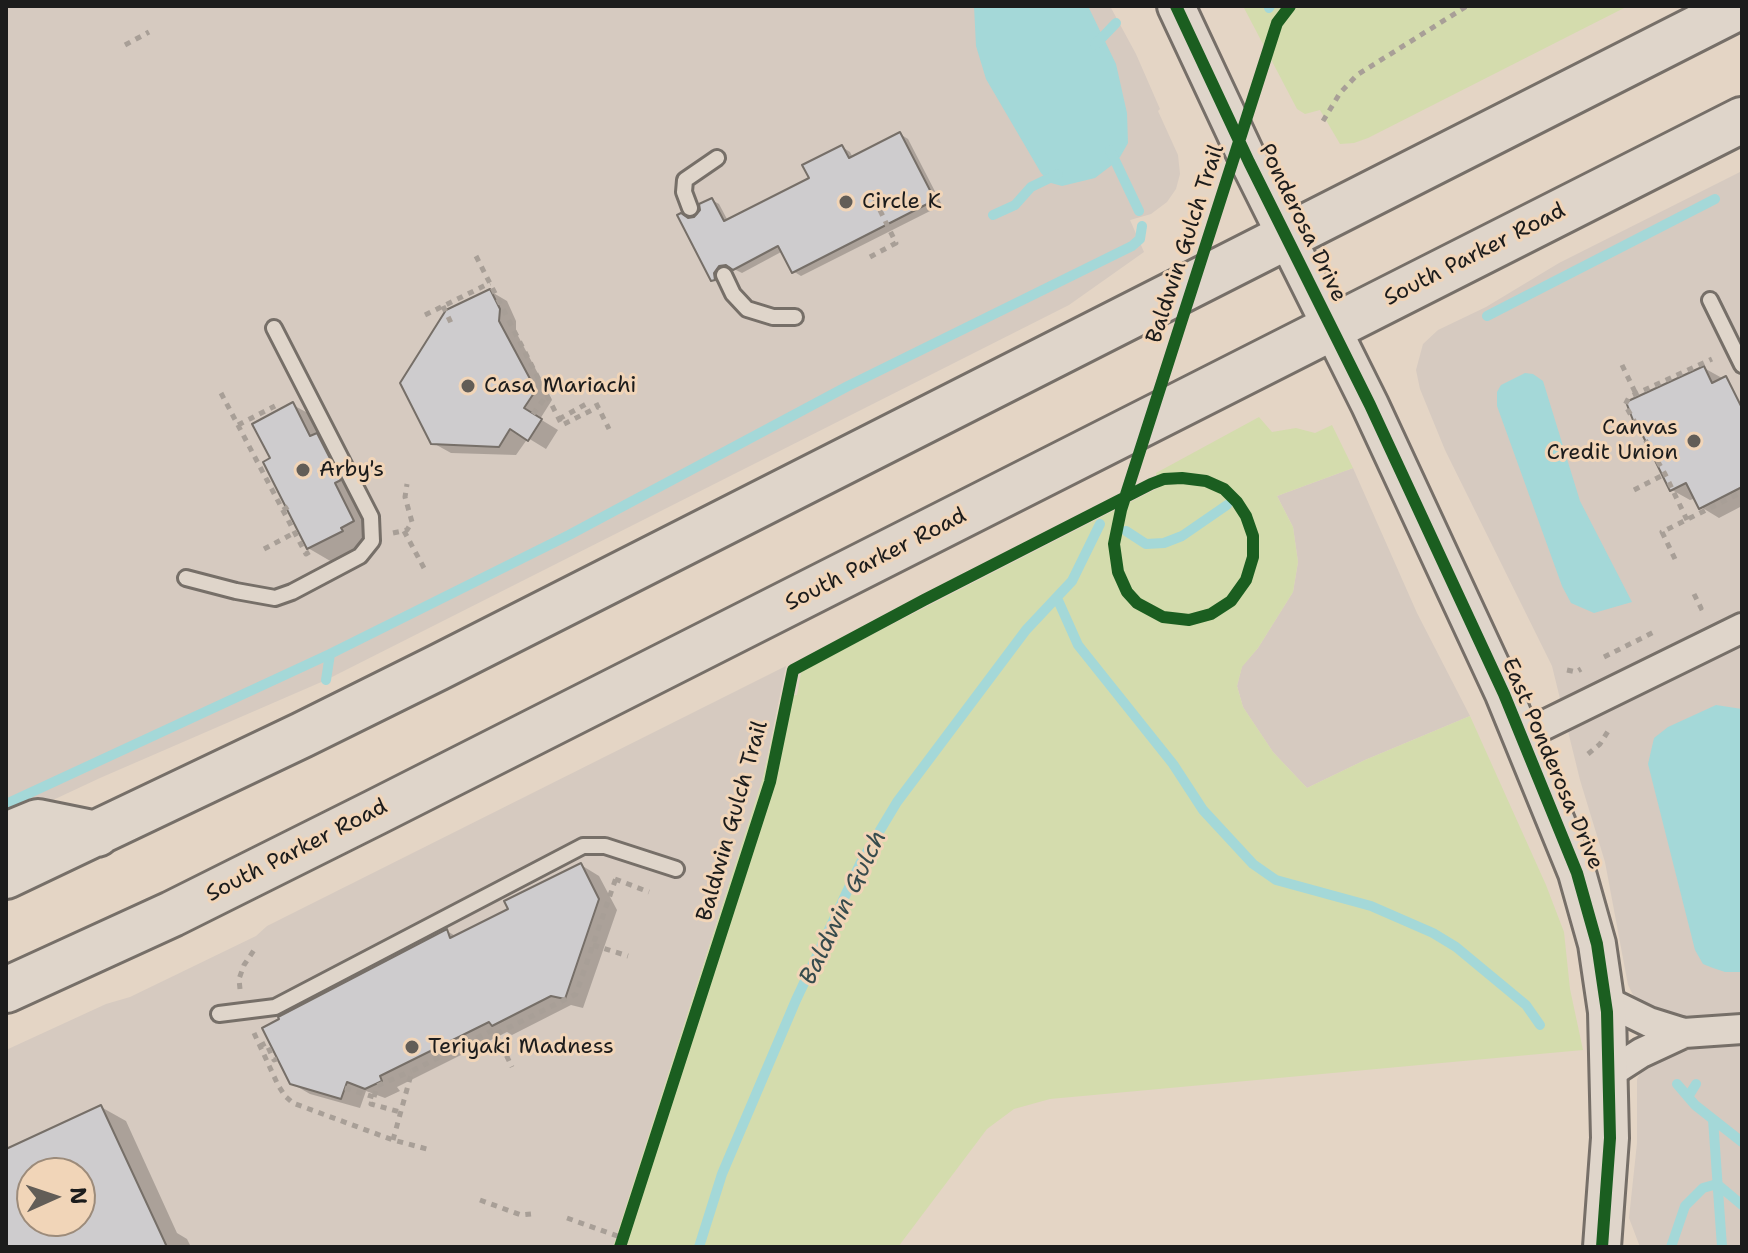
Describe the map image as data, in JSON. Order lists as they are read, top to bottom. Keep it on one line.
{"streets":{"highway":["South Parker Road"],"street":["Ponderosa Drive","East Ponderosa Drive"],"cycle path":["Baldwin Gulch Trail"]},"crossings":[["Ponderosa Drive","South Parker Road"],["Ponderosa Drive","East Ponderosa Drive"],["South Parker Road","East Ponderosa Drive"]],"water":["Baldwin Gulch"],"places":["Circle K","Casa Mariachi","Canvas Credit Union","Arby's","Teriyaki Madness"],"north":"right"}
